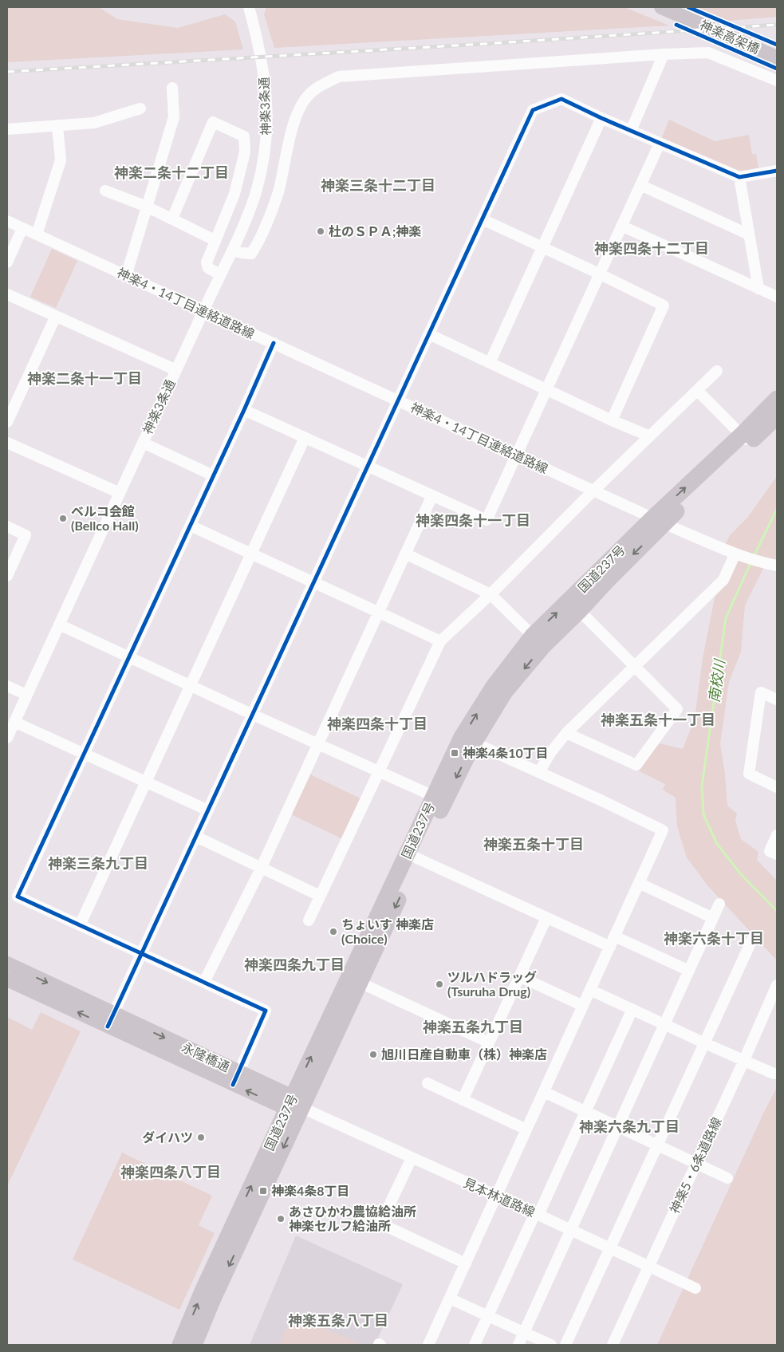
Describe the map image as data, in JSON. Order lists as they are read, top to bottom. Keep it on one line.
{"streets":{"highway":["国道237号"],"main road":["神楽高架橋","永隆橋通"],"street":["神楽3条通","神楽4・14丁目連絡道路線","神楽5・6条道路線","見本林道路線"]},"crossings":[["神楽3条通","神楽4・14丁目連絡道路線"],["神楽4・14丁目連絡道路線","国道237号"],["国道237号","永隆橋通"],["国道237号","見本林道路線"],["永隆橋通","見本林道路線"],["神楽5・6条道路線","見本林道路線"]],"districts":["神楽二条十二丁目","神楽三条十二丁目","神楽四条十二丁目","神楽二条十一丁目","神楽四条十一丁目","神楽五条十一丁目","神楽四条十丁目","神楽五条十丁目","神楽三条九丁目","神楽六条十丁目","神楽四条九丁目","神楽五条九丁目","神楽六条九丁目","神楽四条八丁目","神楽五条八丁目"],"water":["南校川"],"places":{"other":["杜のＳＰＡ;神楽","ベルコ会館 (Bellco Hall)","ちょいす 神楽店 (Choice)","ツルハドラッグ (Tsuruha Drug)","旭川日産自動車（株）神楽店","ダイハツ","あさひかわ農協給油所 神楽セルフ給油所"],"transit":["神楽4条10丁目","神楽4条8丁目"]}}
